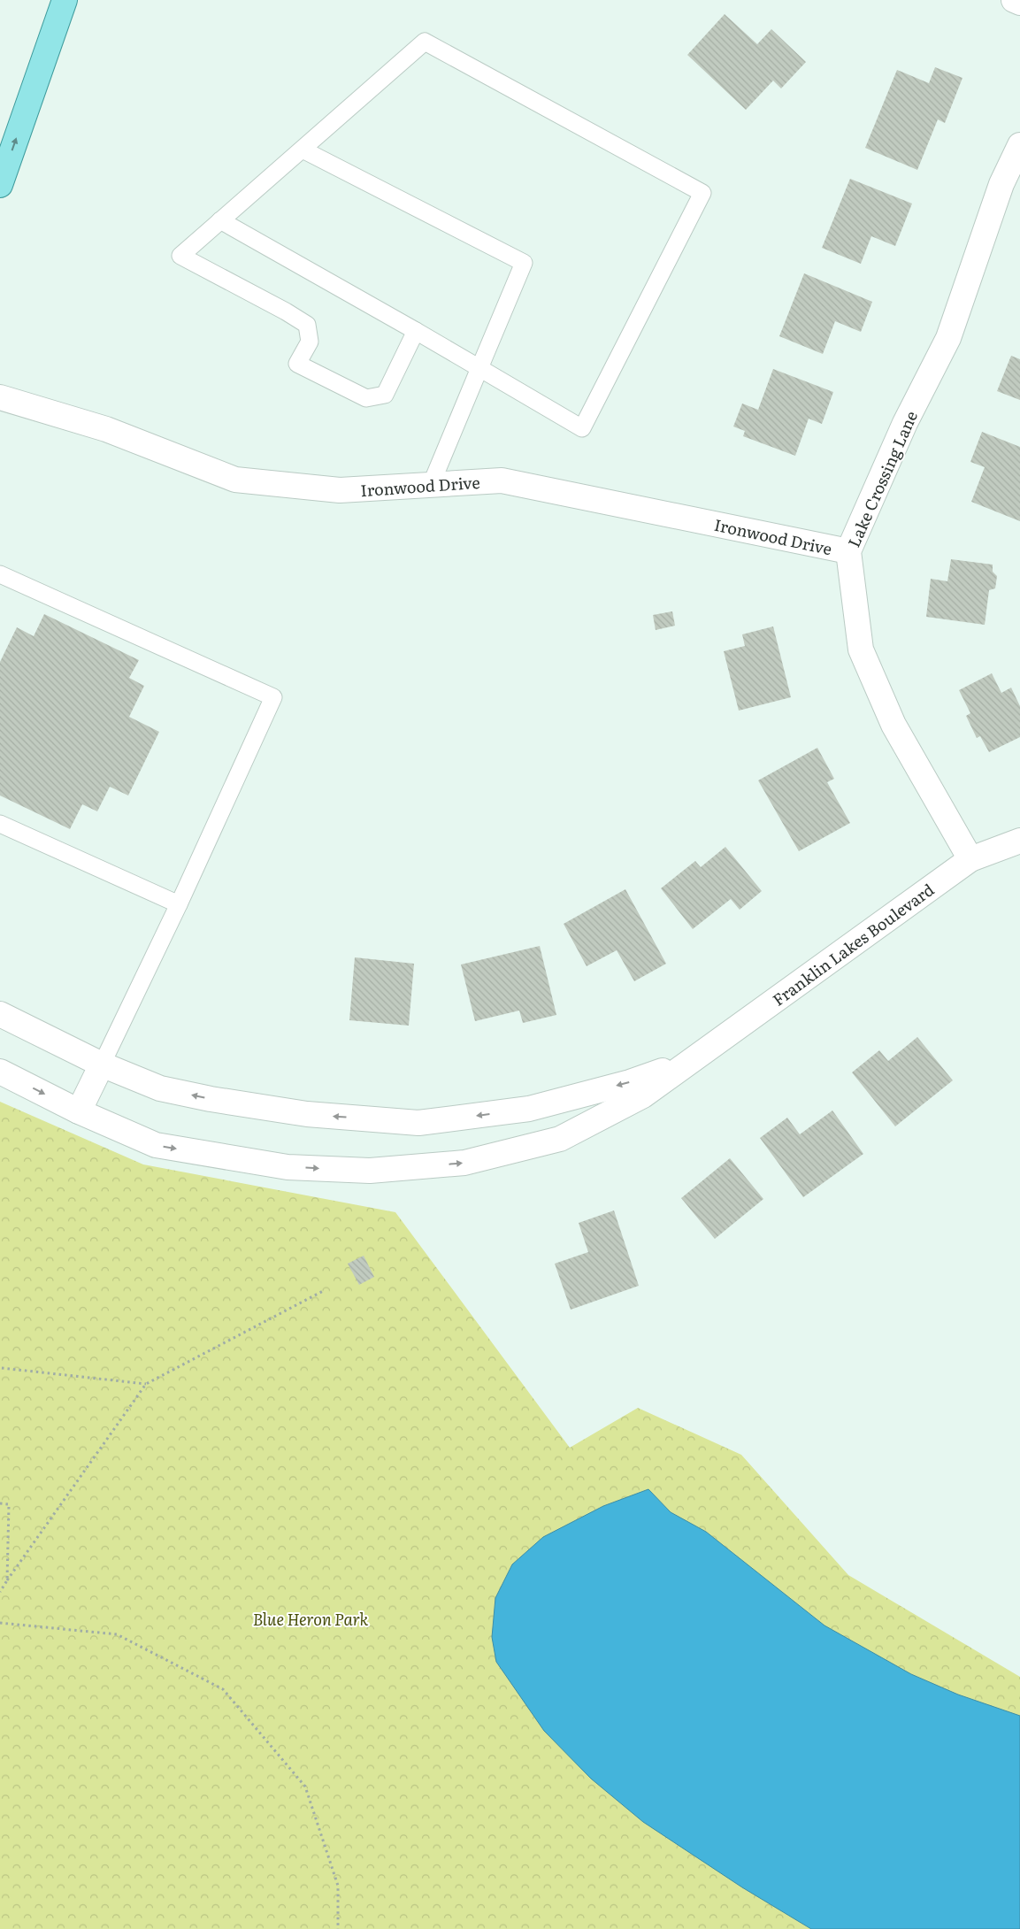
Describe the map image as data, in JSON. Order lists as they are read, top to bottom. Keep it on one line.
{"streets":{"street":["Lake Crossing Lane","Ironwood Drive","Franklin Lakes Boulevard"]},"crossings":[["Lake Crossing Lane","Ironwood Drive"],["Lake Crossing Lane","Franklin Lakes Boulevard"]],"parks":["Blue Heron Park"]}
